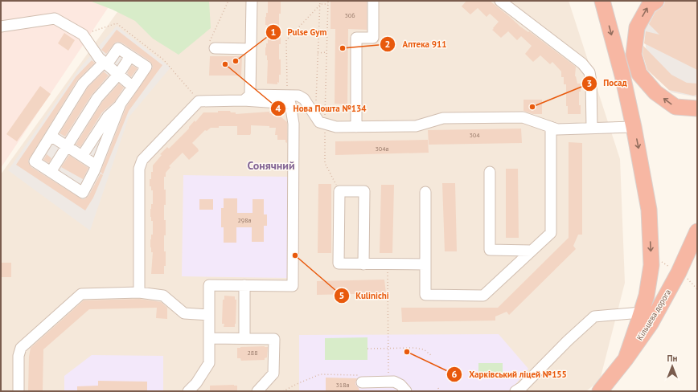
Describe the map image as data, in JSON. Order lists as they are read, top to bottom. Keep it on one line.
{"streets":{"highway":["Кільцева дорога"]},"districts":["Сонячний"],"places":["Аптека 911","Pulse Gym","Нова Пошта №134","Посад","Kulinichi","Харківський ліцей №155"],"house_numbers":["306","304","304а","298а","288","318а"],"north":"top"}
